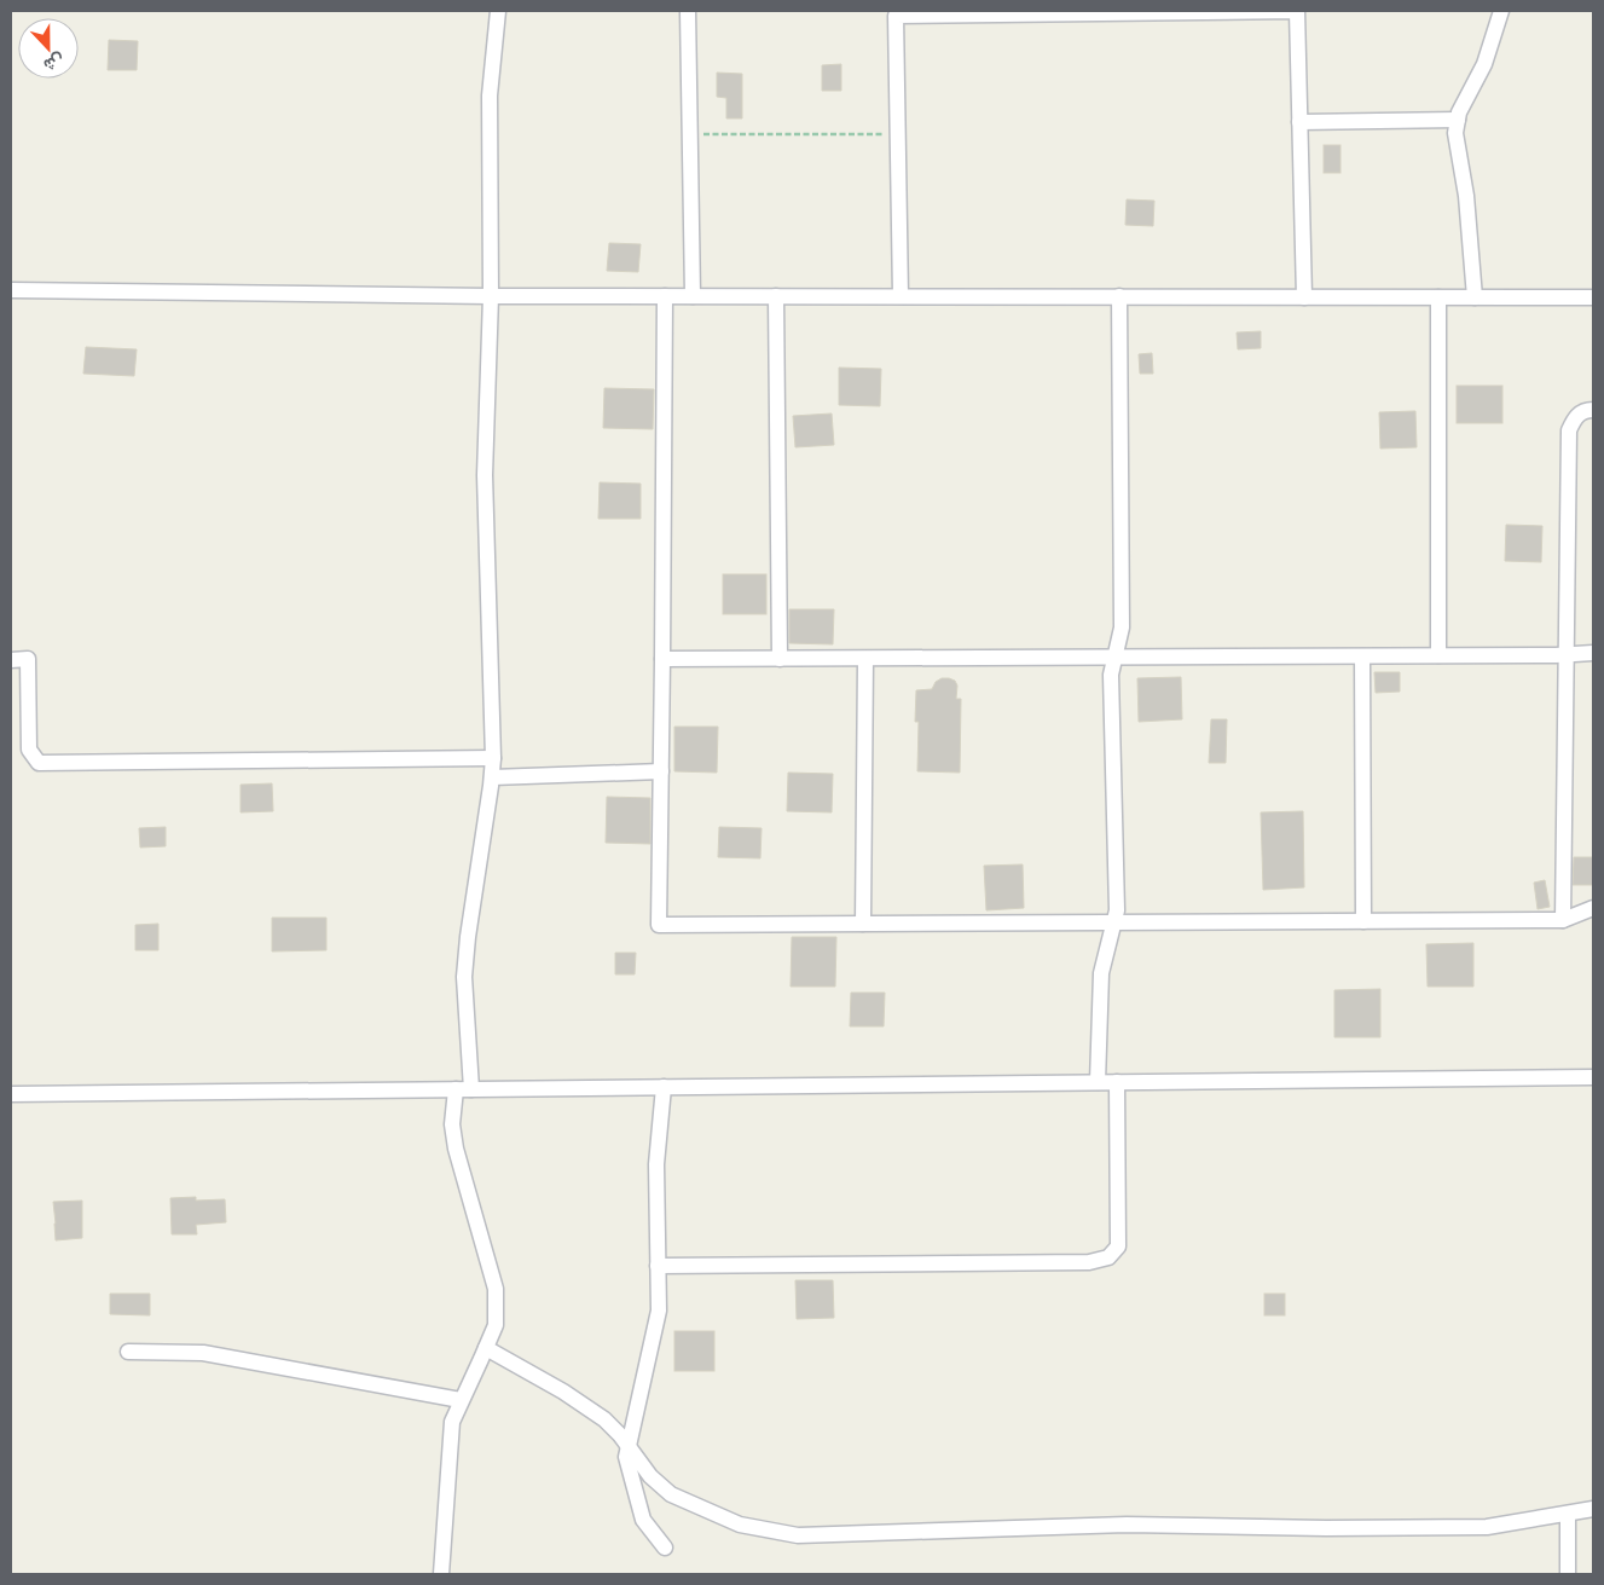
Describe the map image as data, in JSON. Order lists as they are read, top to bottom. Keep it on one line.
{"north":"bottom"}
